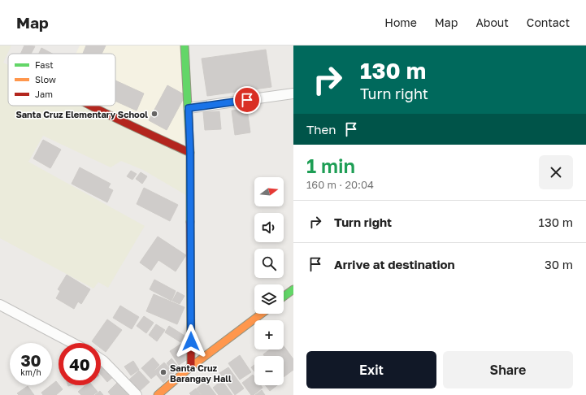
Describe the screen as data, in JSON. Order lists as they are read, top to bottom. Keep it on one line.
{"places":["Santa Cruz Elementary School","Santa Cruz Barangay Hall"],"legend":["Fast","Slow","Jam"],"north":"right","page":{"header":"Map","nav":["Home","Map","About","Contact"],"turn":["130 m","Turn right"],"then":"Then","heading":["1 min","160 m · 20:04"],"map_buttons":["+","−"],"list":[{"name":"Turn right","value":"130 m"},{"name":"Arrive at destination","value":"30 m"}],"speed":"30 km/h","limit":"40","buttons":["Exit","Share"]}}
